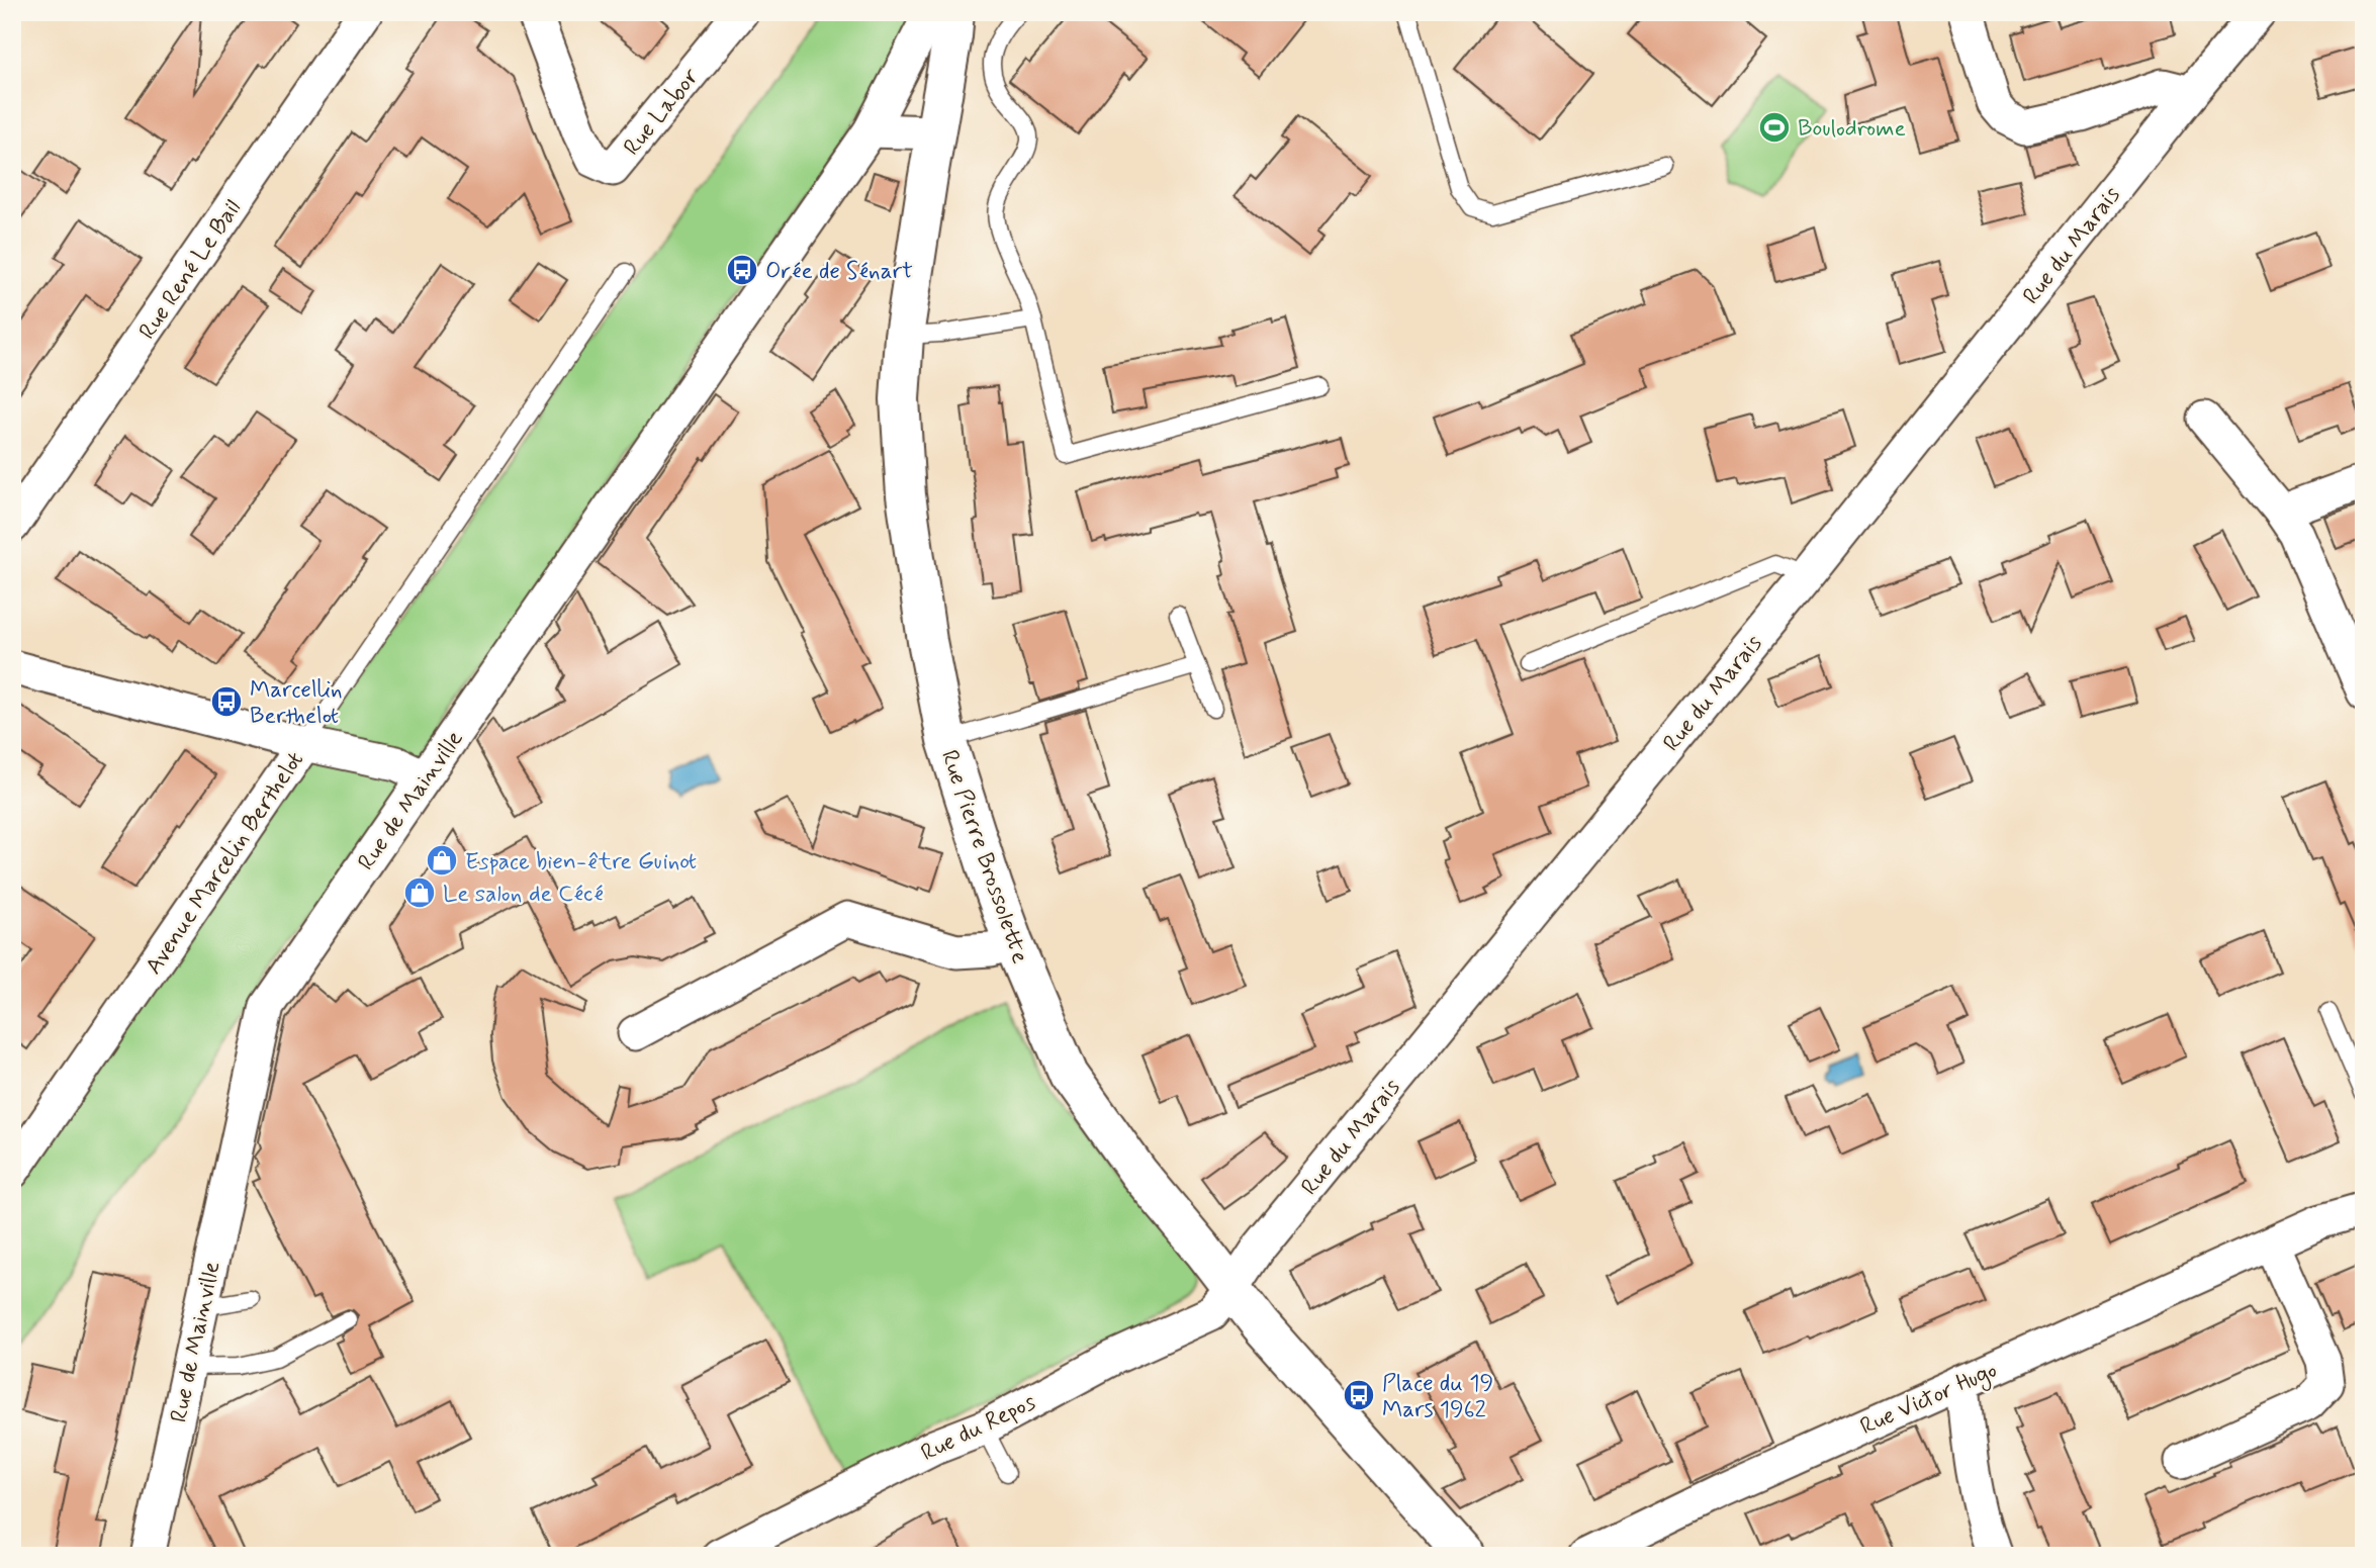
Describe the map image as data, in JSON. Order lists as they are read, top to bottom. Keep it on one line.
{"streets":{"street":["Rue Labor","Rue du Marais","Rue René Le Bail","Rue de Mainville","Rue Pierre Brossolette","Avenue Marcelin Berthelot","Rue Victor Hugo","Rue du Repos"]},"crossings":[["Rue du Marais","Rue Pierre Brossolette"],["Rue du Marais","Rue du Repos"],["Rue Pierre Brossolette","Rue du Repos"]],"places":{"sports":["Boulodrome"],"bus stop":["Orée de Sénart","Marcellin Berthelot","Place du 19 Mars 1962"],"shop":["Espace bien-être Guinot","Le salon de Cécé"]}}
